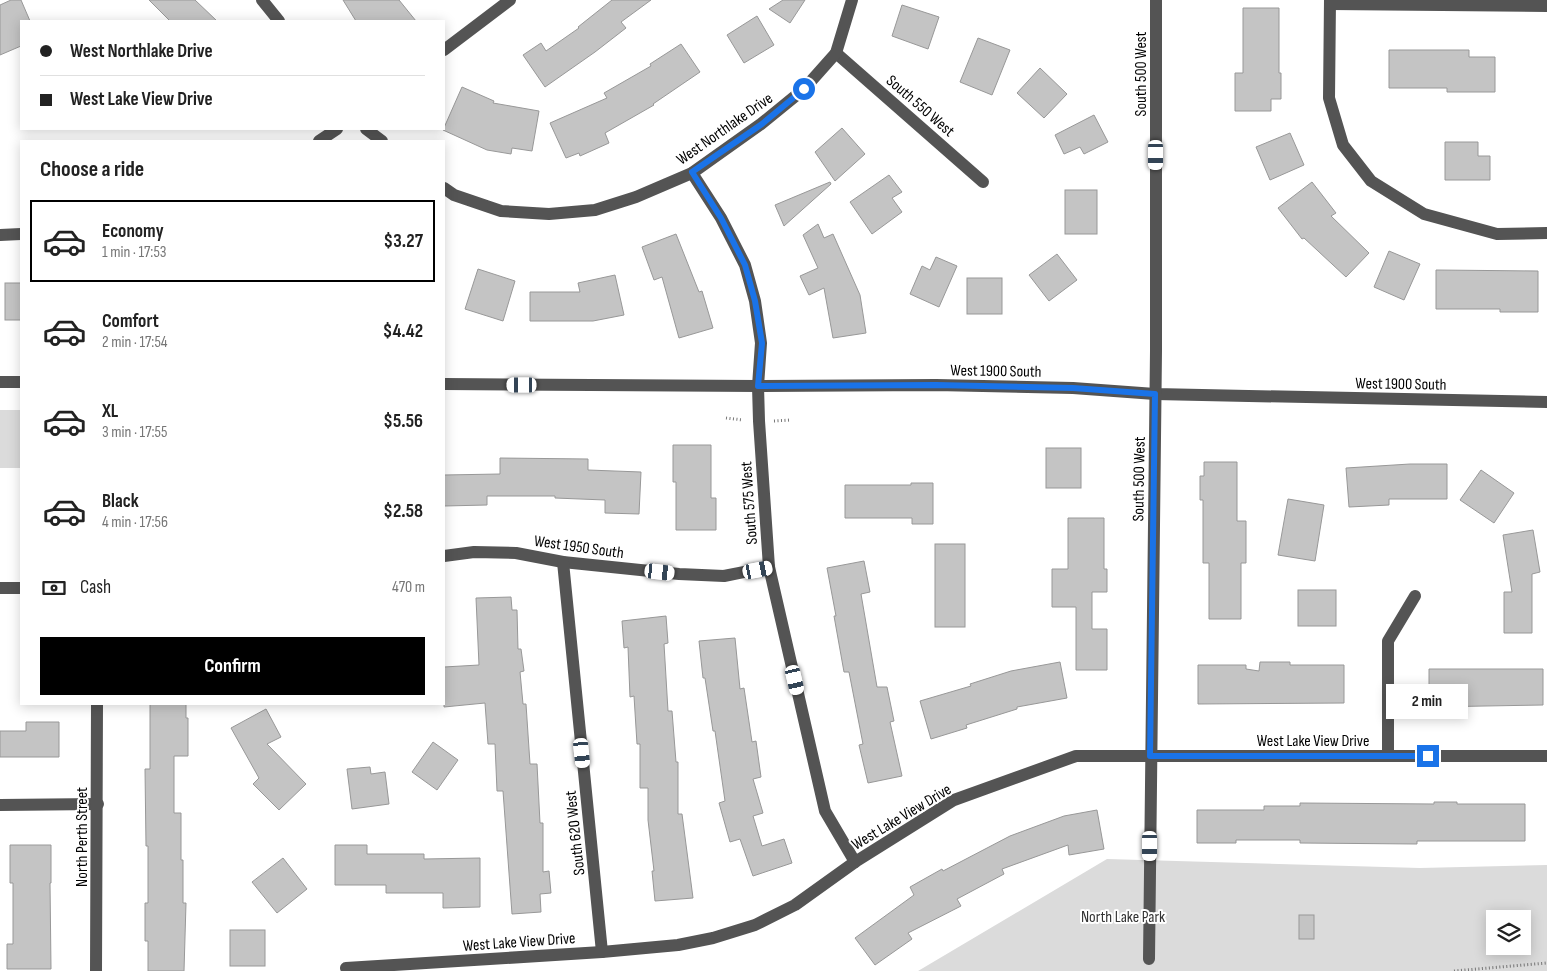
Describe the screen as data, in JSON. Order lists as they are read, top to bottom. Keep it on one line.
{"streets":{"street":["South 500 West","South 550 West","West Northlake Drive","West 1900 South","South 575 West","West 1950 South","West Lake View Drive","South 620 West","North Perth Street"]},"crossings":[["South 500 West","West 1900 South"],["South 500 West","West Lake View Drive"],["South 550 West","West Northlake Drive"],["West Northlake Drive","South 575 West"],["West 1900 South","South 575 West"],["South 575 West","West 1950 South"],["South 575 West","West Lake View Drive"],["West 1950 South","South 620 West"],["West Lake View Drive","South 620 West"]],"parks":["North Lake Park"],"page":{"banner":["West Northlake Drive","West Lake View Drive"],"heading":"Choose a ride","list":[{"name":"Economy","note":"1 min · 17:53","value":"$3.27"},{"name":"Comfort","note":"2 min · 17:54","value":"$4.42"},{"name":"XL","note":"3 min · 17:55","value":"$5.56"},{"name":"Black","note":"4 min · 17:56","value":"$2.58"}],"pay":["Cash","470 m"],"buttons":"Confirm","bubble":"2 min"}}
